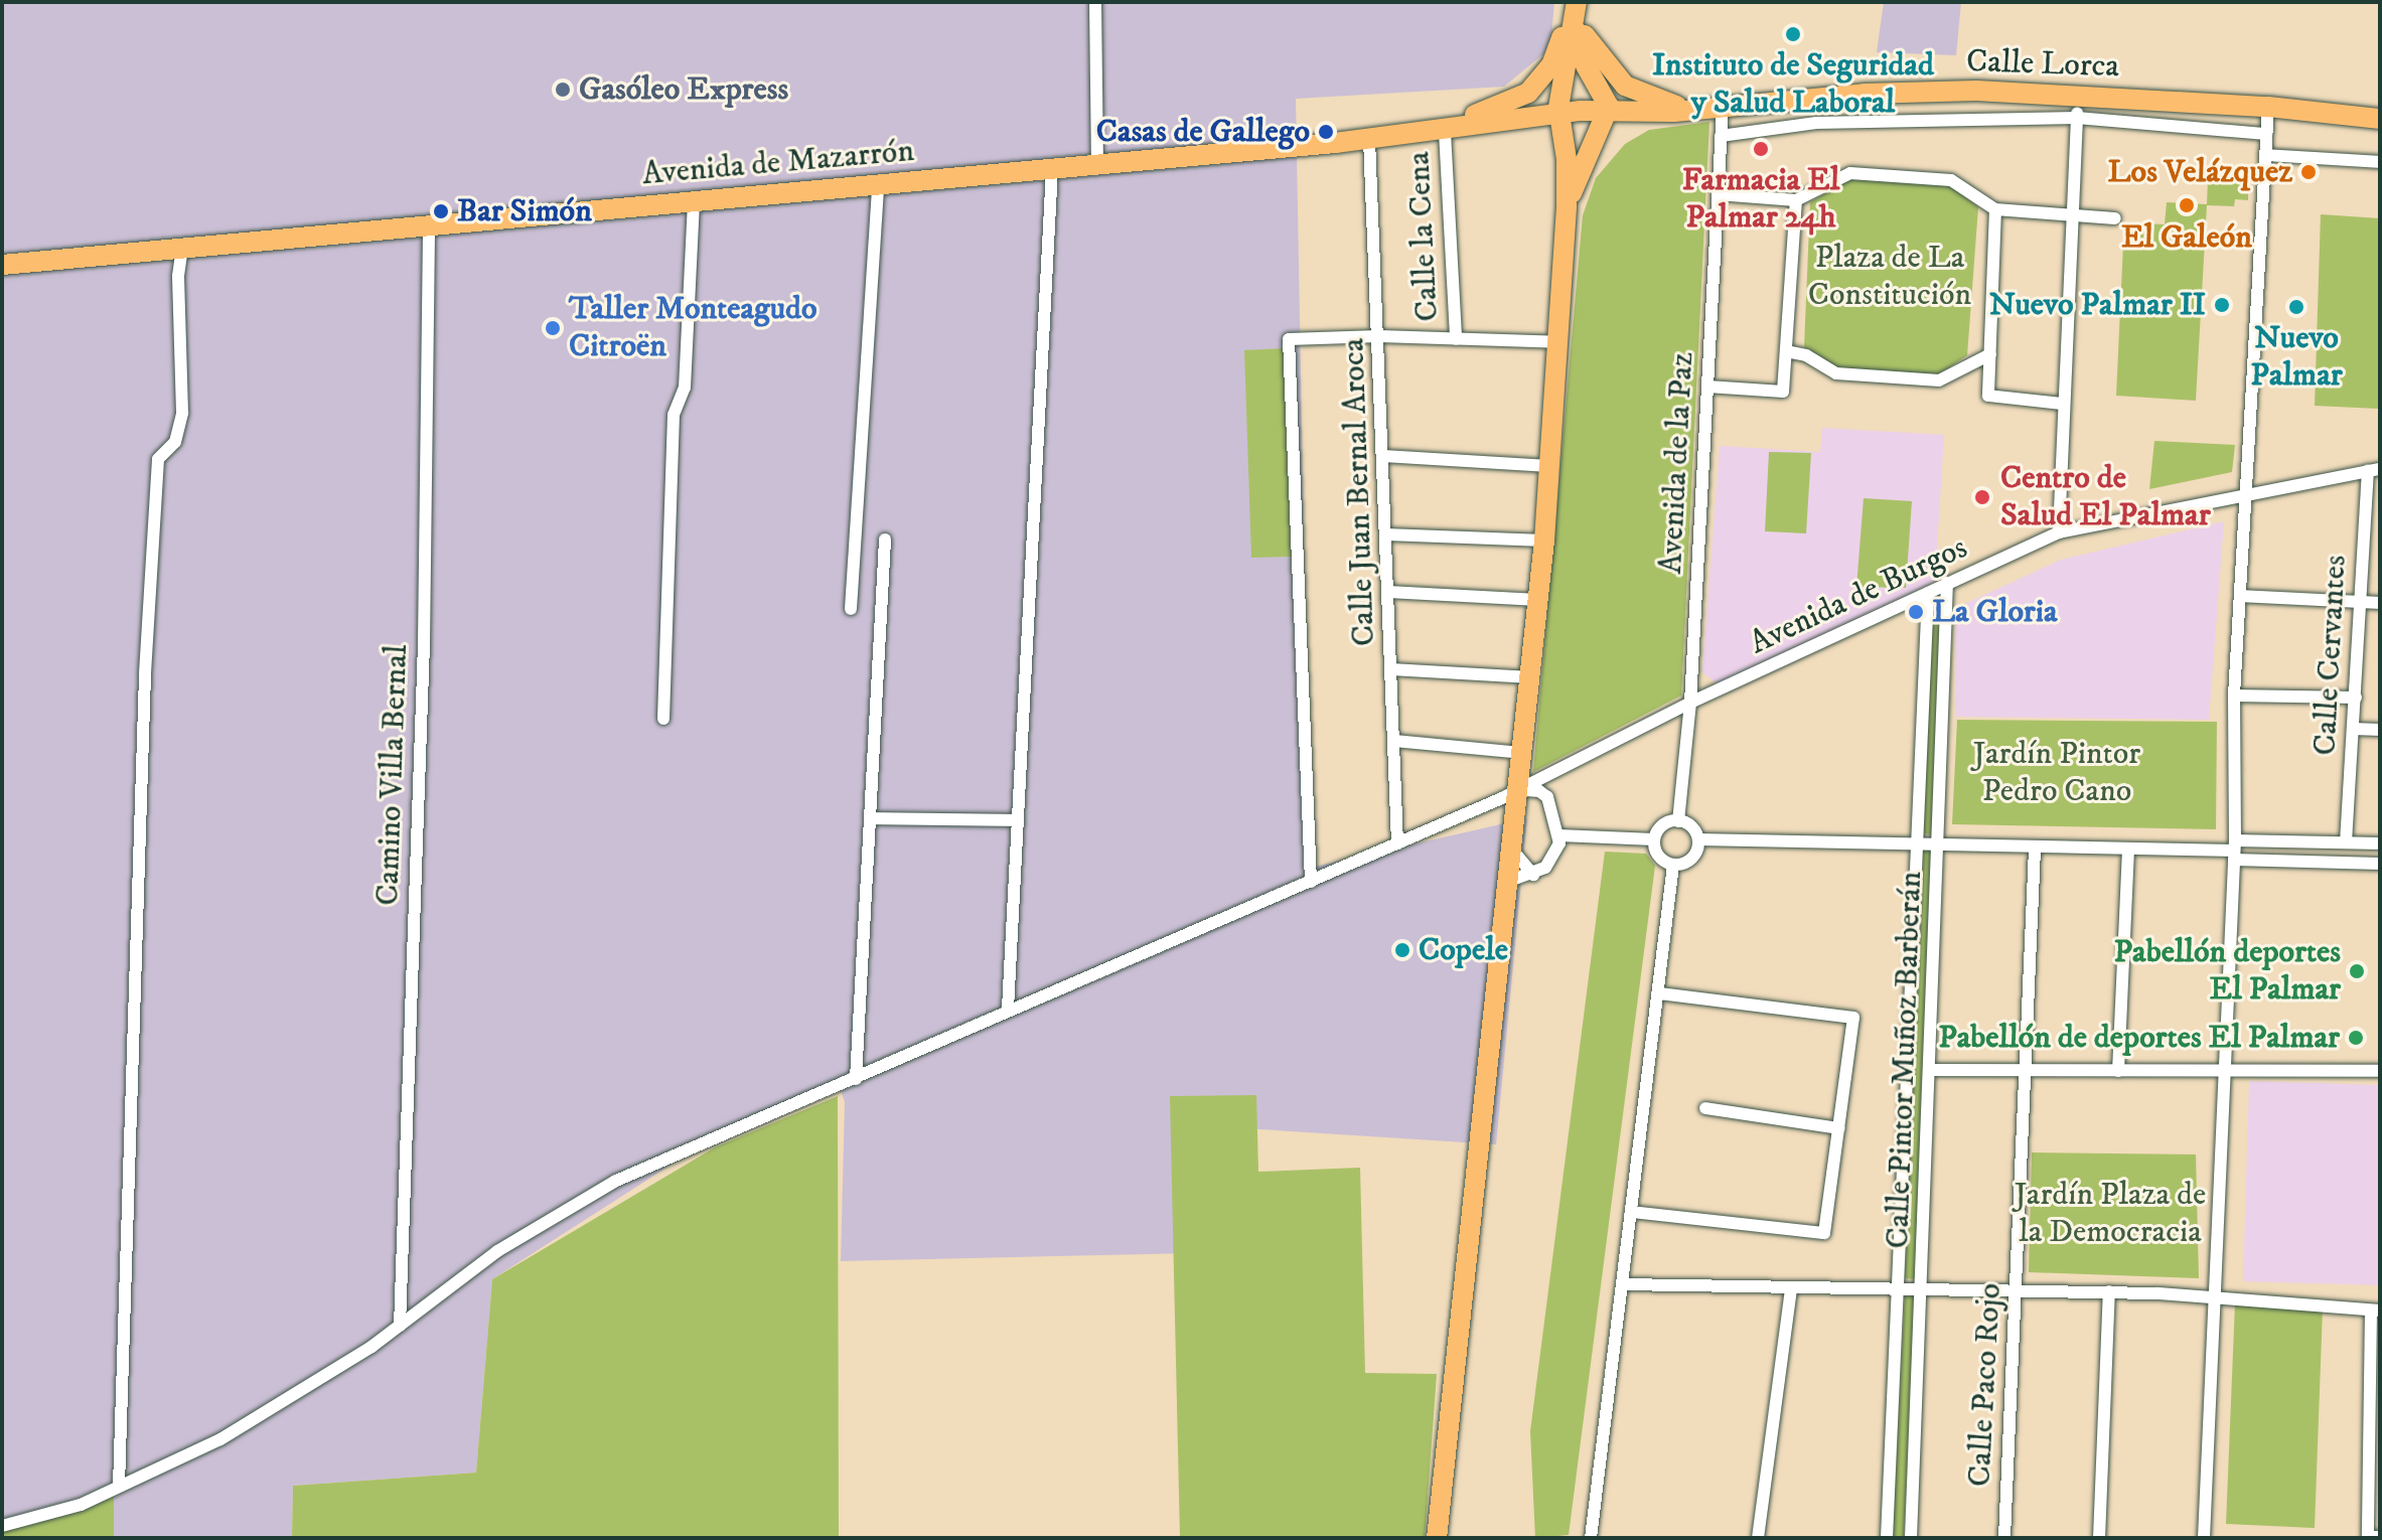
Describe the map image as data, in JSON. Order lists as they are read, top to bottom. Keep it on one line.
{"streets":{"main road":["Calle Lorca","Avenida de Mazarrón"],"street":["Calle la Cena","Avenida de la Paz","Calle Juan Bernal Aroca","Avenida de Burgos","Calle Cervantes","Camino Villa Bernal","Calle Pintor Muñoz Barberán","Calle Paco Rojo"]},"crossings":[["Calle Lorca","Avenida de Mazarrón"],["Calle Lorca","Avenida de la Paz"],["Avenida de Mazarrón","Calle la Cena"],["Avenida de Mazarrón","Calle Juan Bernal Aroca"],["Avenida de Mazarrón","Camino Villa Bernal"],["Avenida de la Paz","Avenida de Burgos"],["Calle Juan Bernal Aroca","Avenida de Burgos"],["Avenida de Burgos","Calle Cervantes"],["Avenida de Burgos","Camino Villa Bernal"],["Avenida de Burgos","Calle Pintor Muñoz Barberán"]],"parks":["Plaza de La Constitución","Jardín Pintor Pedro Cano","Jardín Plaza de la Democracia"],"places":["Instituto de Seguridad y Salud Laboral","Gasóleo Express","Casas de Gallego","Farmacia El Palmar 24h","Los Velázquez","El Galeón","Bar Simón","Nuevo Palmar II","Nuevo Palmar","Taller Monteagudo Citroën","Centro de Salud El Palmar","La Gloria","Copele","Pabellón deportes El Palmar","Pabellón de deportes El Palmar"]}
